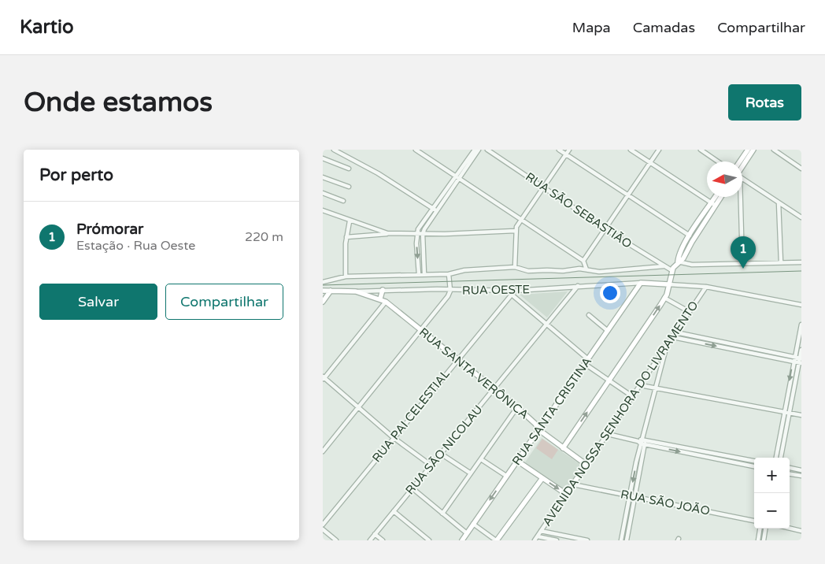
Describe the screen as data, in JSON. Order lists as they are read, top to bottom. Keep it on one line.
{"streets":{"main road":["RUA OESTE","RUA SANTA VERÔNICA","RUA SANTA CRISTINA","AVENIDA NOSSA SENHORA DO LIVRAMENTO"],"street":["RUA SÃO SEBASTIÃO","RUA PAI CELESTIAL","RUA SÃO NICOLAU","RUA SÃO JOÃO"]},"crossings":[["RUA SÃO SEBASTIÃO","RUA OESTE"],["RUA OESTE","RUA SANTA VERÔNICA"],["RUA OESTE","RUA SANTA CRISTINA"],["RUA OESTE","RUA PAI CELESTIAL"],["RUA OESTE","RUA SÃO NICOLAU"],["RUA SANTA VERÔNICA","RUA SANTA CRISTINA"],["RUA SANTA VERÔNICA","AVENIDA NOSSA SENHORA DO LIVRAMENTO"],["RUA SANTA VERÔNICA","RUA PAI CELESTIAL"],["RUA SANTA VERÔNICA","RUA SÃO NICOLAU"],["AVENIDA NOSSA SENHORA DO LIVRAMENTO","RUA SÃO JOÃO"]],"north":"left","page":{"header":"Kartio","nav":["Mapa","Camadas","Compartilhar"],"buttons":["Rotas",["Salvar","Compartilhar"]],"title":"Onde estamos","heading":"Por perto","list":[{"mark":"1","name":"Prómorar","note":"Estação · Rua Oeste","value":"220 m"}],"pins":"1","map_buttons":["+","−"]}}
